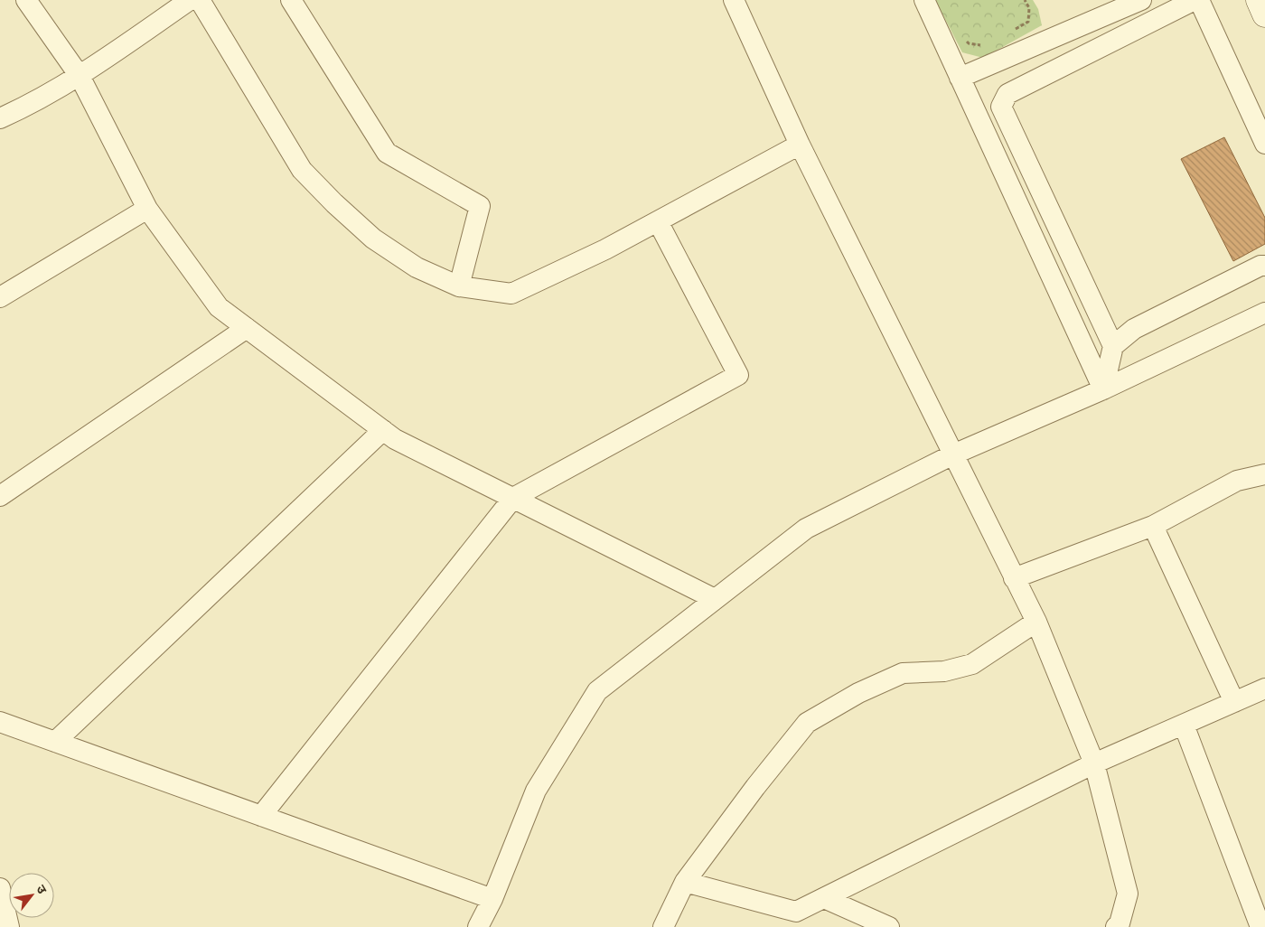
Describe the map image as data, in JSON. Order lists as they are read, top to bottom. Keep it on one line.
{"north":"top right"}
